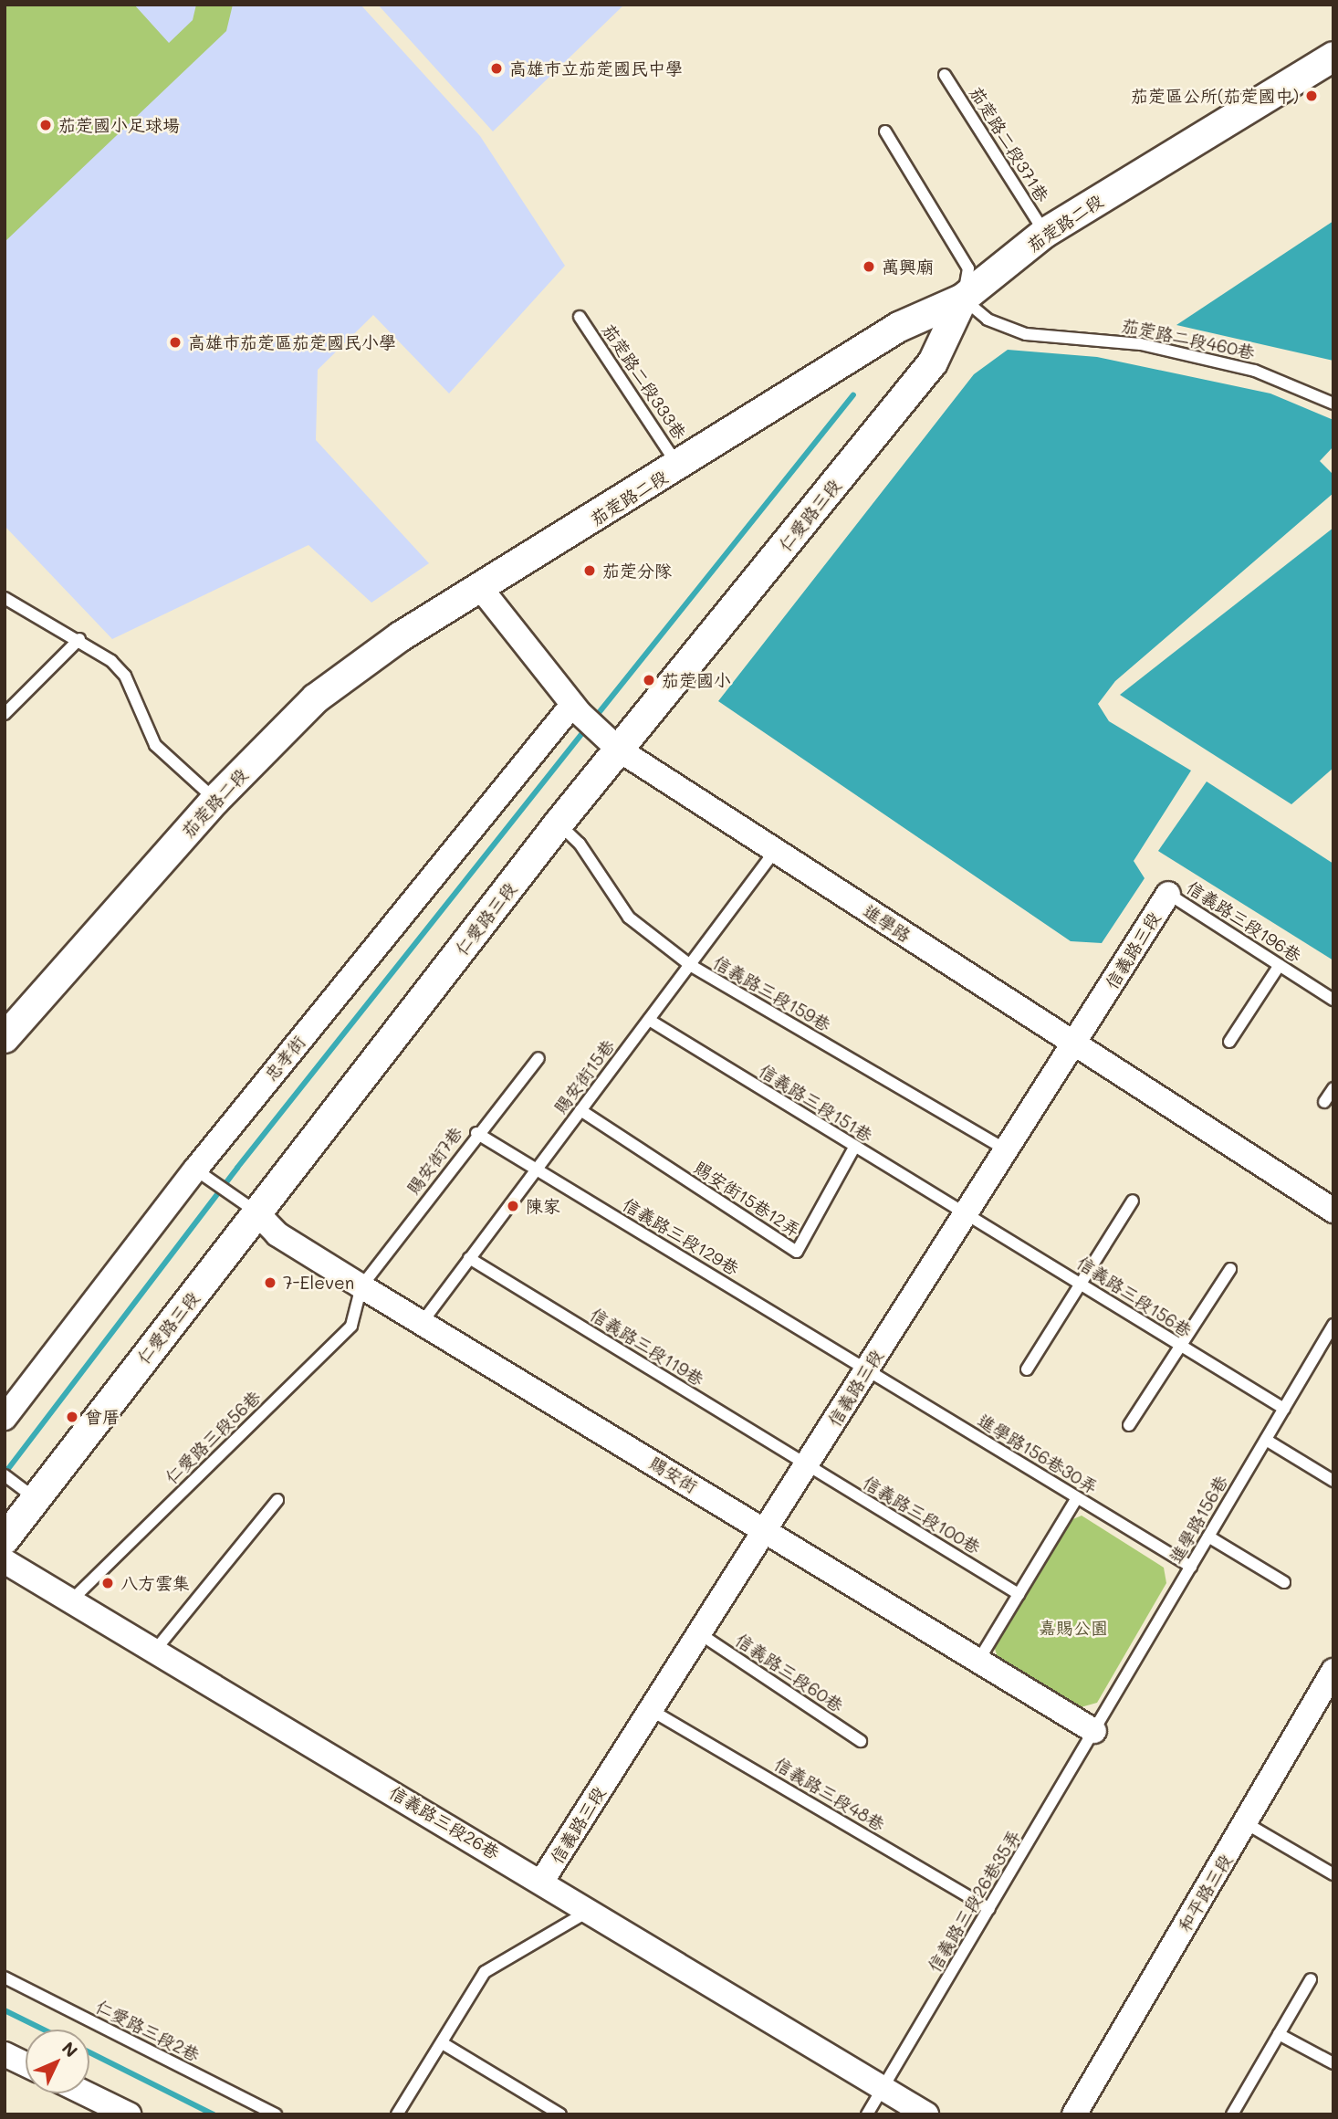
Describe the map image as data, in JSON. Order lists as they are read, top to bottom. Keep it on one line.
{"streets":{"street":["茄萣路二段","仁愛路三段","進學路","信義路三段","忠孝街","賜安街","信義路三段26巷","和平路三段"],"lane":["茄萣路二段371巷","茄萣路二段460巷","茄萣路二段333巷","信義路三段196巷","信義路三段159巷","賜安街15巷","信義路三段151巷","賜安街7巷","賜安街15巷12弄","信義路三段129巷","信義路三段156巷","信義路三段119巷","仁愛路三段56巷","進學路156巷30弄","信義路三段100巷","進學路156巷","信義路三段60巷","信義路三段48巷","信義路三段26巷35弄","仁愛路三段2巷"]},"crossings":[["茄萣路二段371巷","茄萣路二段"],["茄萣路二段","茄萣路二段460巷"],["茄萣路二段","茄萣路二段333巷"],["茄萣路二段","仁愛路三段"],["茄萣路二段","進學路"],["茄萣路二段460巷","仁愛路三段"],["仁愛路三段","進學路"],["仁愛路三段","信義路三段159巷"],["仁愛路三段","賜安街"],["信義路三段196巷","信義路三段"],["進學路","信義路三段"],["進學路","忠孝街"],["進學路","賜安街15巷"],["信義路三段","信義路三段159巷"],["信義路三段","信義路三段151巷"],["信義路三段","信義路三段129巷"],["信義路三段","信義路三段156巷"],["信義路三段","信義路三段119巷"],["信義路三段","進學路156巷30弄"],["信義路三段","賜安街"],["信義路三段","信義路三段100巷"],["信義路三段","信義路三段60巷"],["信義路三段","信義路三段48巷"],["信義路三段","信義路三段26巷"],["信義路三段159巷","賜安街15巷"],["賜安街15巷","信義路三段151巷"],["賜安街15巷","賜安街15巷12弄"],["賜安街15巷","信義路三段129巷"],["賜安街15巷","信義路三段119巷"],["賜安街15巷","賜安街"],["信義路三段151巷","賜安街15巷12弄"],["信義路三段151巷","信義路三段156巷"],["賜安街7巷","信義路三段129巷"],["賜安街7巷","仁愛路三段56巷"],["賜安街7巷","賜安街"],["信義路三段129巷","進學路156巷30弄"],["信義路三段156巷","進學路156巷"],["信義路三段119巷","信義路三段100巷"],["仁愛路三段56巷","賜安街"],["仁愛路三段56巷","信義路三段26巷"],["進學路156巷30弄","進學路156巷"],["賜安街","進學路156巷"],["賜安街","信義路三段26巷35弄"],["進學路156巷","信義路三段26巷35弄"],["信義路三段48巷","信義路三段26巷35弄"],["信義路三段26巷","信義路三段26巷35弄"]],"parks":["嘉賜公園"],"places":["高雄市立茄萣國民中學","茄萣區公所(茄萣國中)","茄萣國小足球場","萬興廟","高雄市茄萣區茄萣國民小學","茄萣分隊","茄萣國小","陳家","7-Eleven","曾厝","八方雲集"],"north":"top right"}
